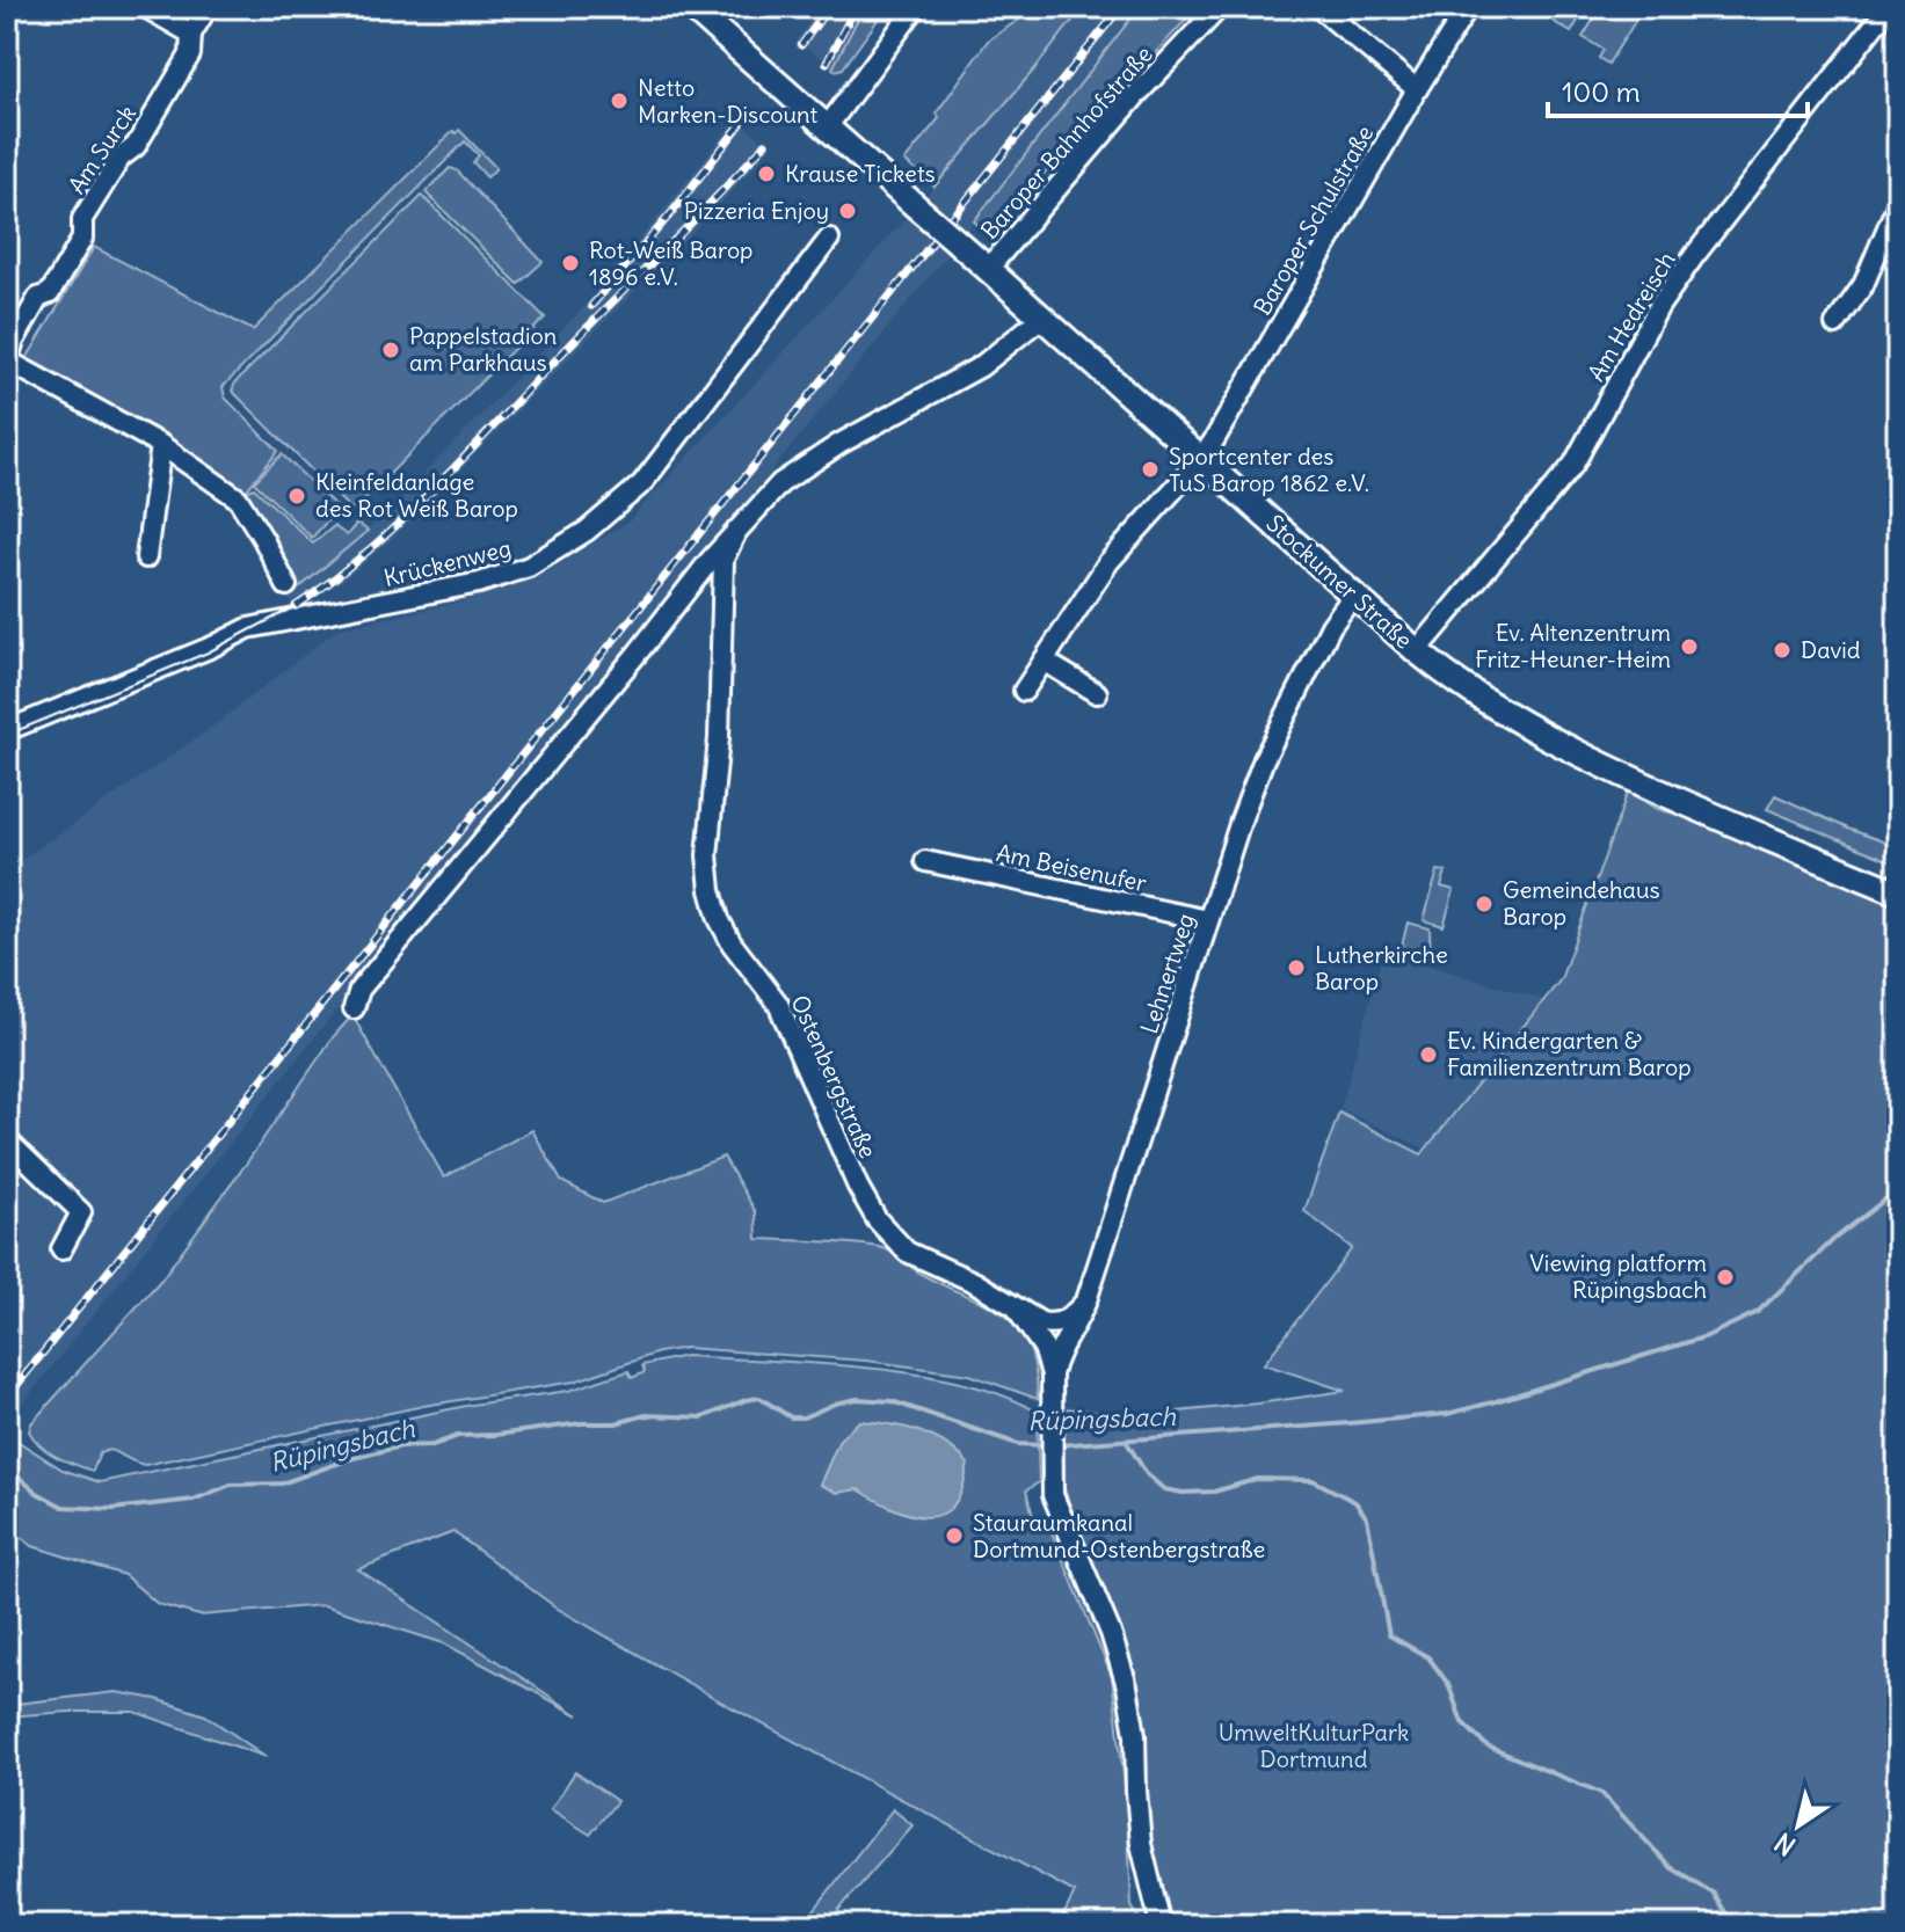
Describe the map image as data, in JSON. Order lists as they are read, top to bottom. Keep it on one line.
{"streets":{"main road":["Stockumer Straße"],"street":["Baroper Bahnhofstraße","Am Surck","Baroper Schulstraße","Am Hedreisch","Krückenweg","Am Beisenufer","Lehnertweg","Ostenbergstraße"]},"crossings":[["Baroper Bahnhofstraße","Stockumer Straße"],["Baroper Schulstraße","Stockumer Straße"],["Am Hedreisch","Stockumer Straße"],["Stockumer Straße","Lehnertweg"],["Stockumer Straße","Ostenbergstraße"],["Am Beisenufer","Lehnertweg"],["Lehnertweg","Ostenbergstraße"]],"water":["Rüpingsbach"],"parks":["UmweltKulturPark Dortmund"],"places":["Netto Marken-Discount","Krause Tickets","Pizzeria Enjoy","Rot-Weiß Barop 1896 e.V.","Pappelstadion am Parkhaus","Sportcenter des TuS Barop 1862 e.V.","Kleinfeldanlage des Rot Weiß Barop","Ev. Altenzentrum Fritz-Heuner-Heim","David","Gemeindehaus Barop","Lutherkirche Barop","Ev. Kindergarten & Familienzentrum Barop","Viewing platform Rüpingsbach","Stauraumkanal Dortmund-Ostenbergstraße"],"scale_bar":"100 m","north":"bottom left"}
